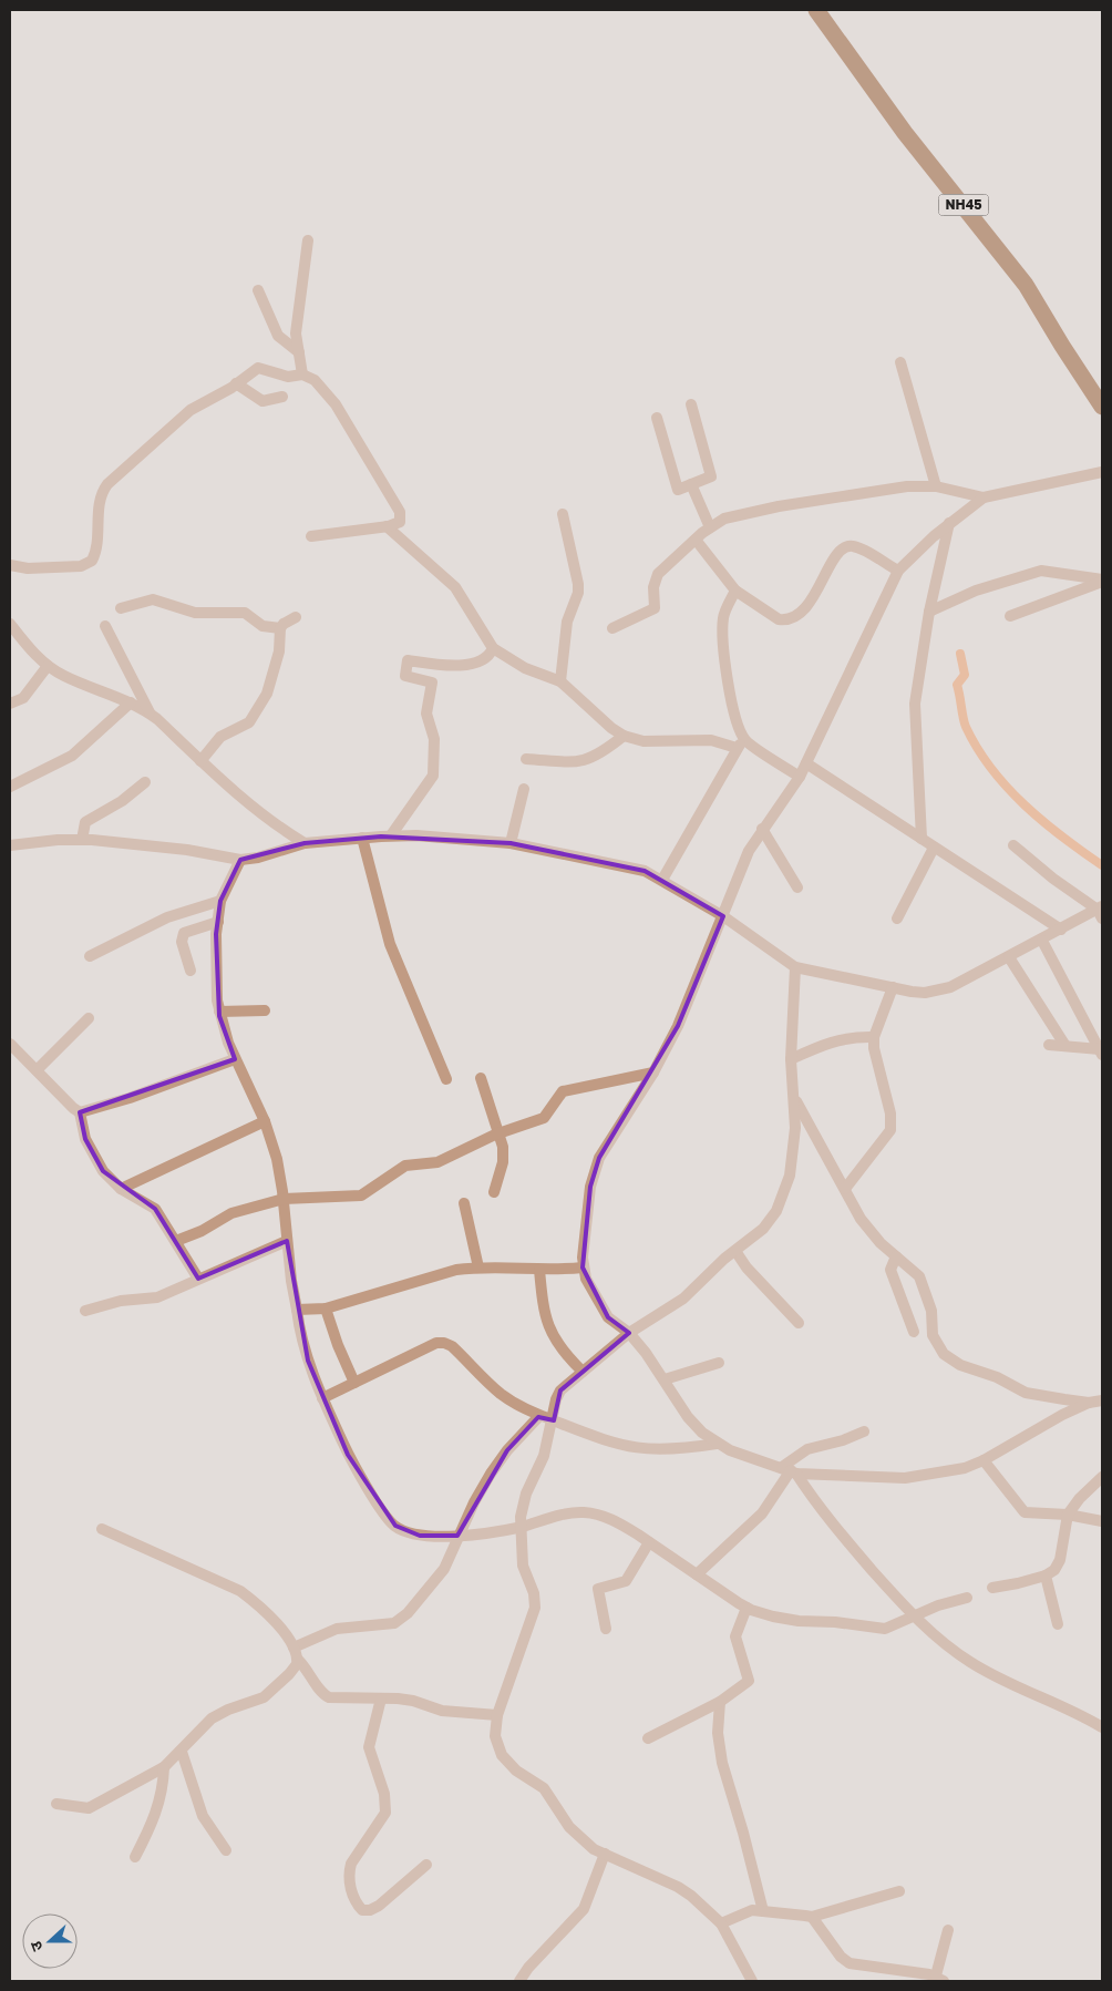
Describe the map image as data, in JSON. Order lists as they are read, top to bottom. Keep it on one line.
{"streets":{"highway":["NH45"]},"north":"left"}
